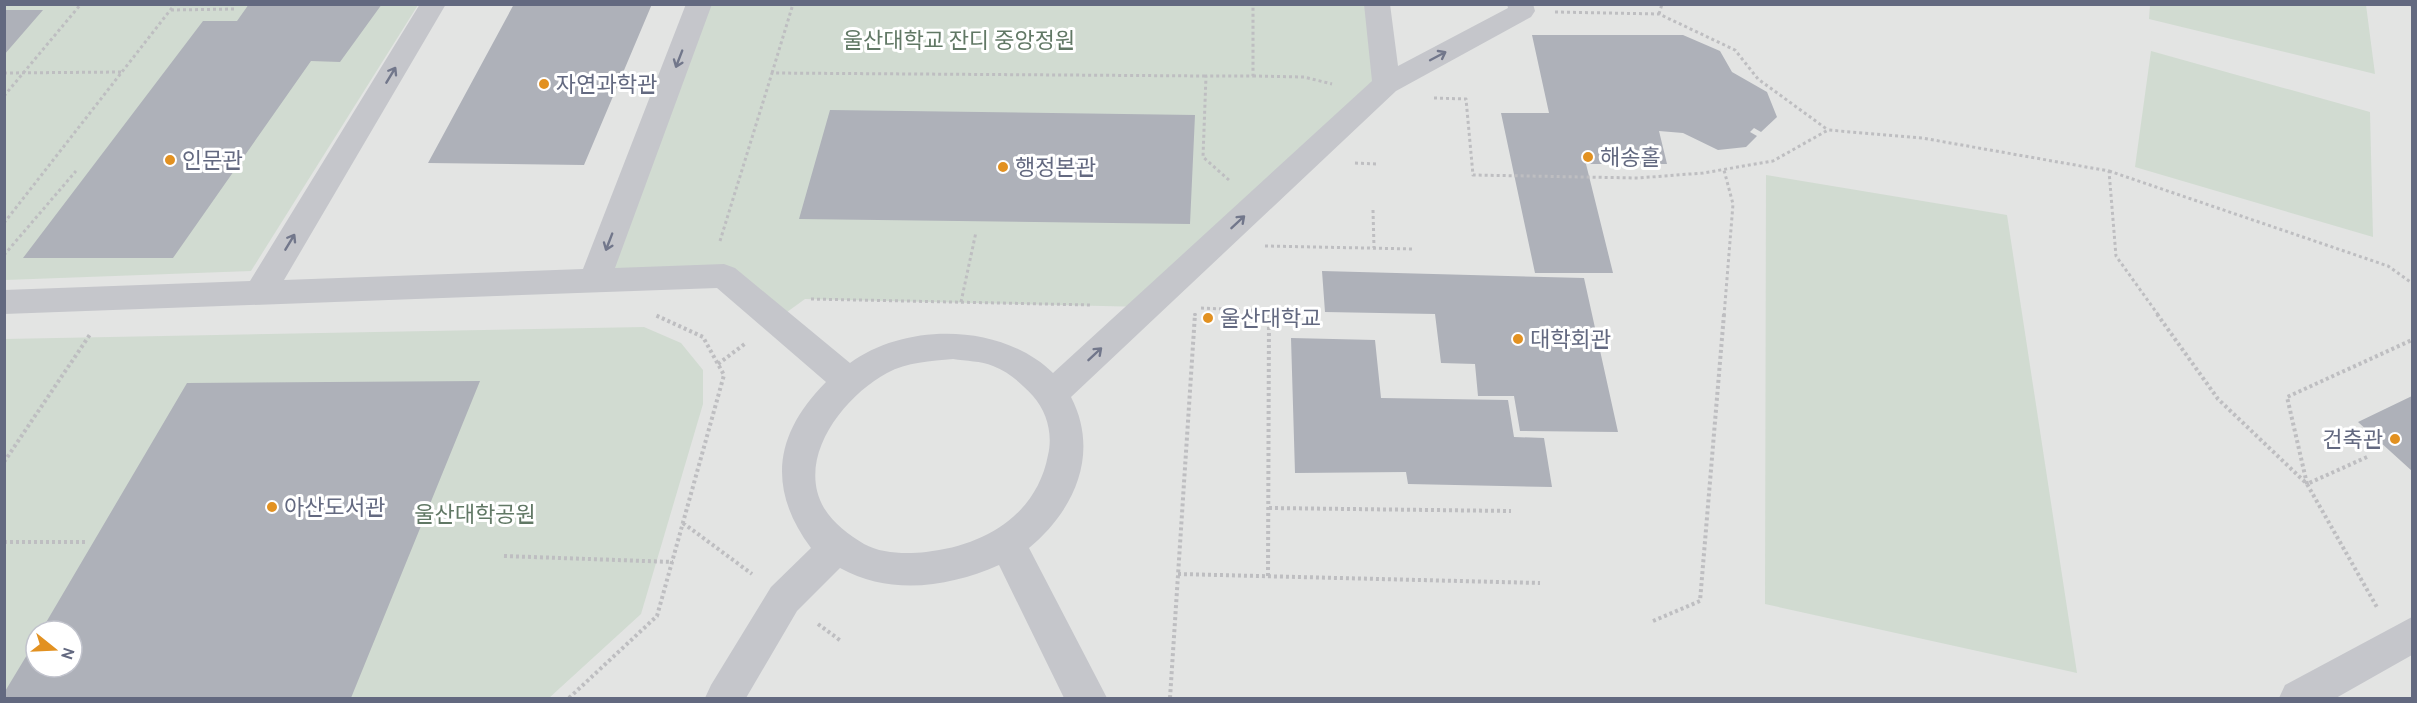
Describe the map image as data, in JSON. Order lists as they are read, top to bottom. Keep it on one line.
{"parks":["울산대학교 잔디 중앙정원","울산대학공원"],"places":["자연과학관","해송홀","인문관","행정본관","울산대학교","대학회관","건축관","아산도서관"],"north":"right"}
